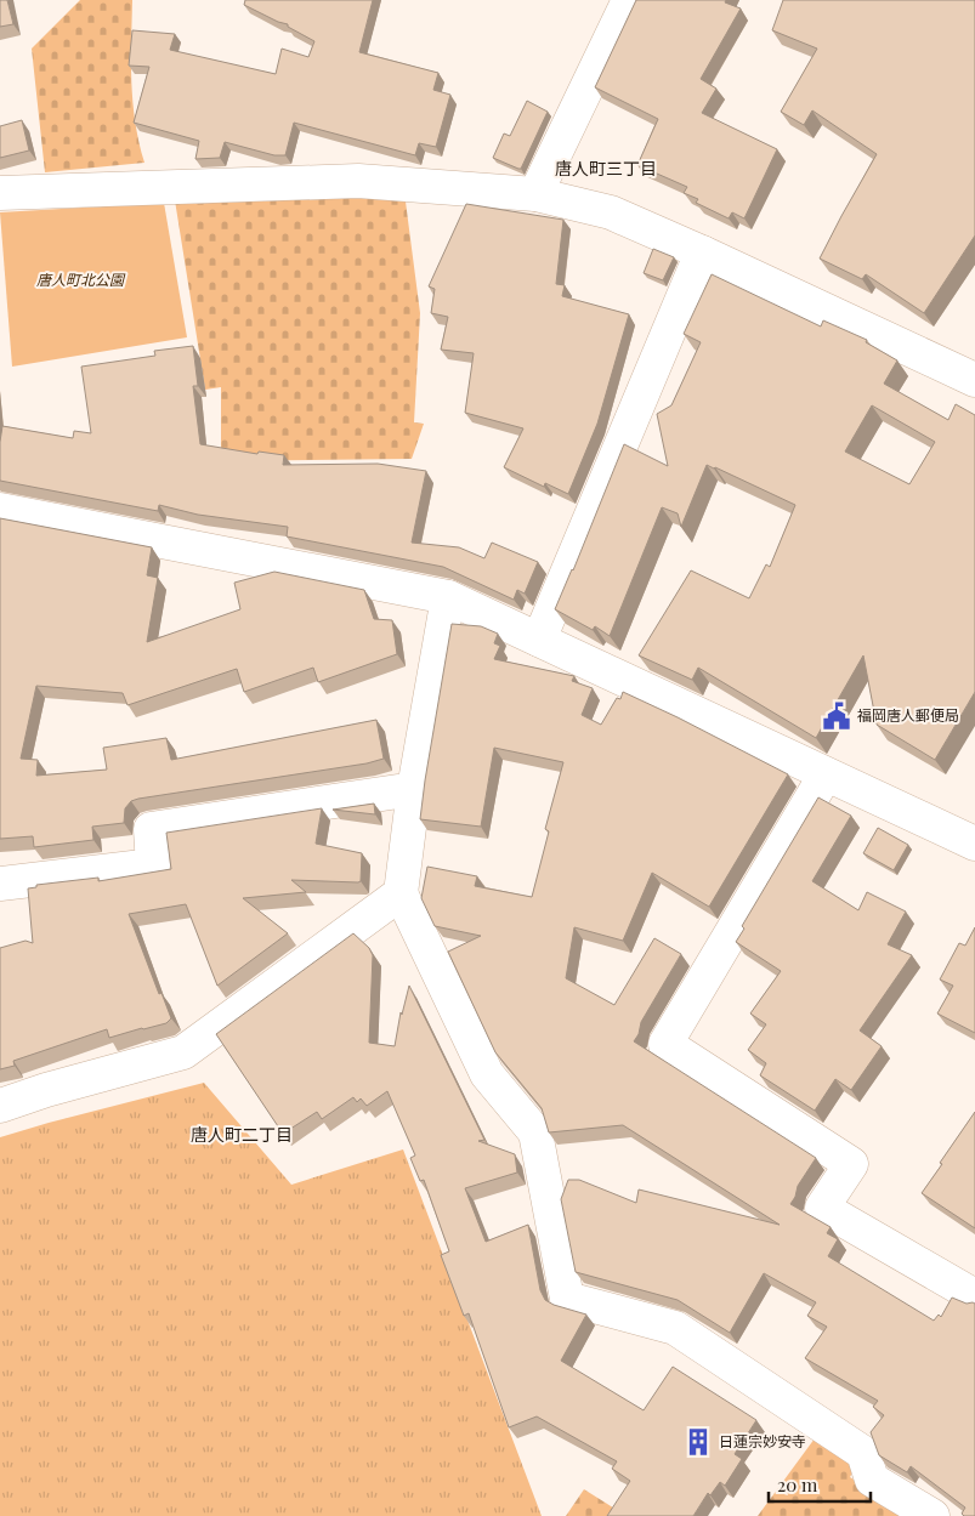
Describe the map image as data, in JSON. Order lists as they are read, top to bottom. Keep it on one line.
{"districts":["唐人町三丁目","唐人町二丁目"],"parks":["唐人町北公園"],"places":{"public building":["福岡唐人郵便局"],"building":["日蓮宗妙安寺"]},"scale_bar":"20 m"}
